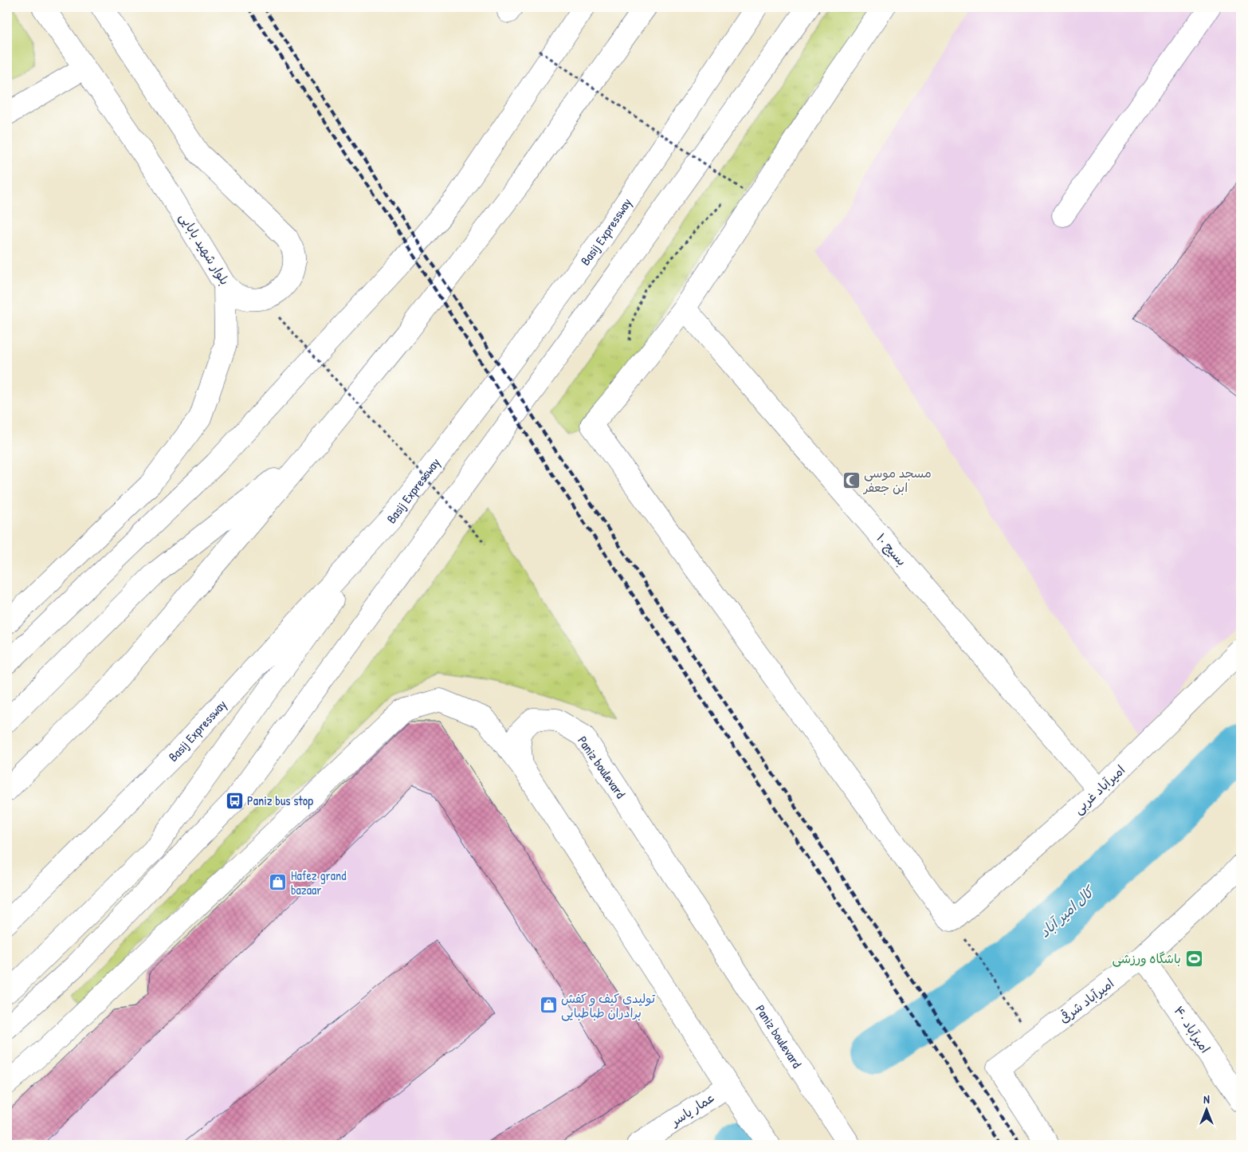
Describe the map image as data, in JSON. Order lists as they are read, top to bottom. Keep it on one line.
{"streets":{"main road":["Basij Expressway","بلوار شهید بابایی","بسیج ۱۰","Paniz boulevard","امیرآباد غربی","امیرآباد شرقی","امیرآباد ۴۰","عمار یاسر"]},"crossings":[["بسیج ۱۰","امیرآباد غربی"],["Paniz boulevard","عمار یاسر"],["امیرآباد شرقی","امیرآباد ۴۰"]],"water":["کال امیر آباد"],"places":{"mosque":["مسجد موسی ابن جعفر"],"bus stop":["Paniz bus stop"],"shop":["Hafez grand bazaar","تولیدی کیف و کفش برادران طباطبایی"],"sports":["باشگاه ورزشی"]},"north":"top"}
